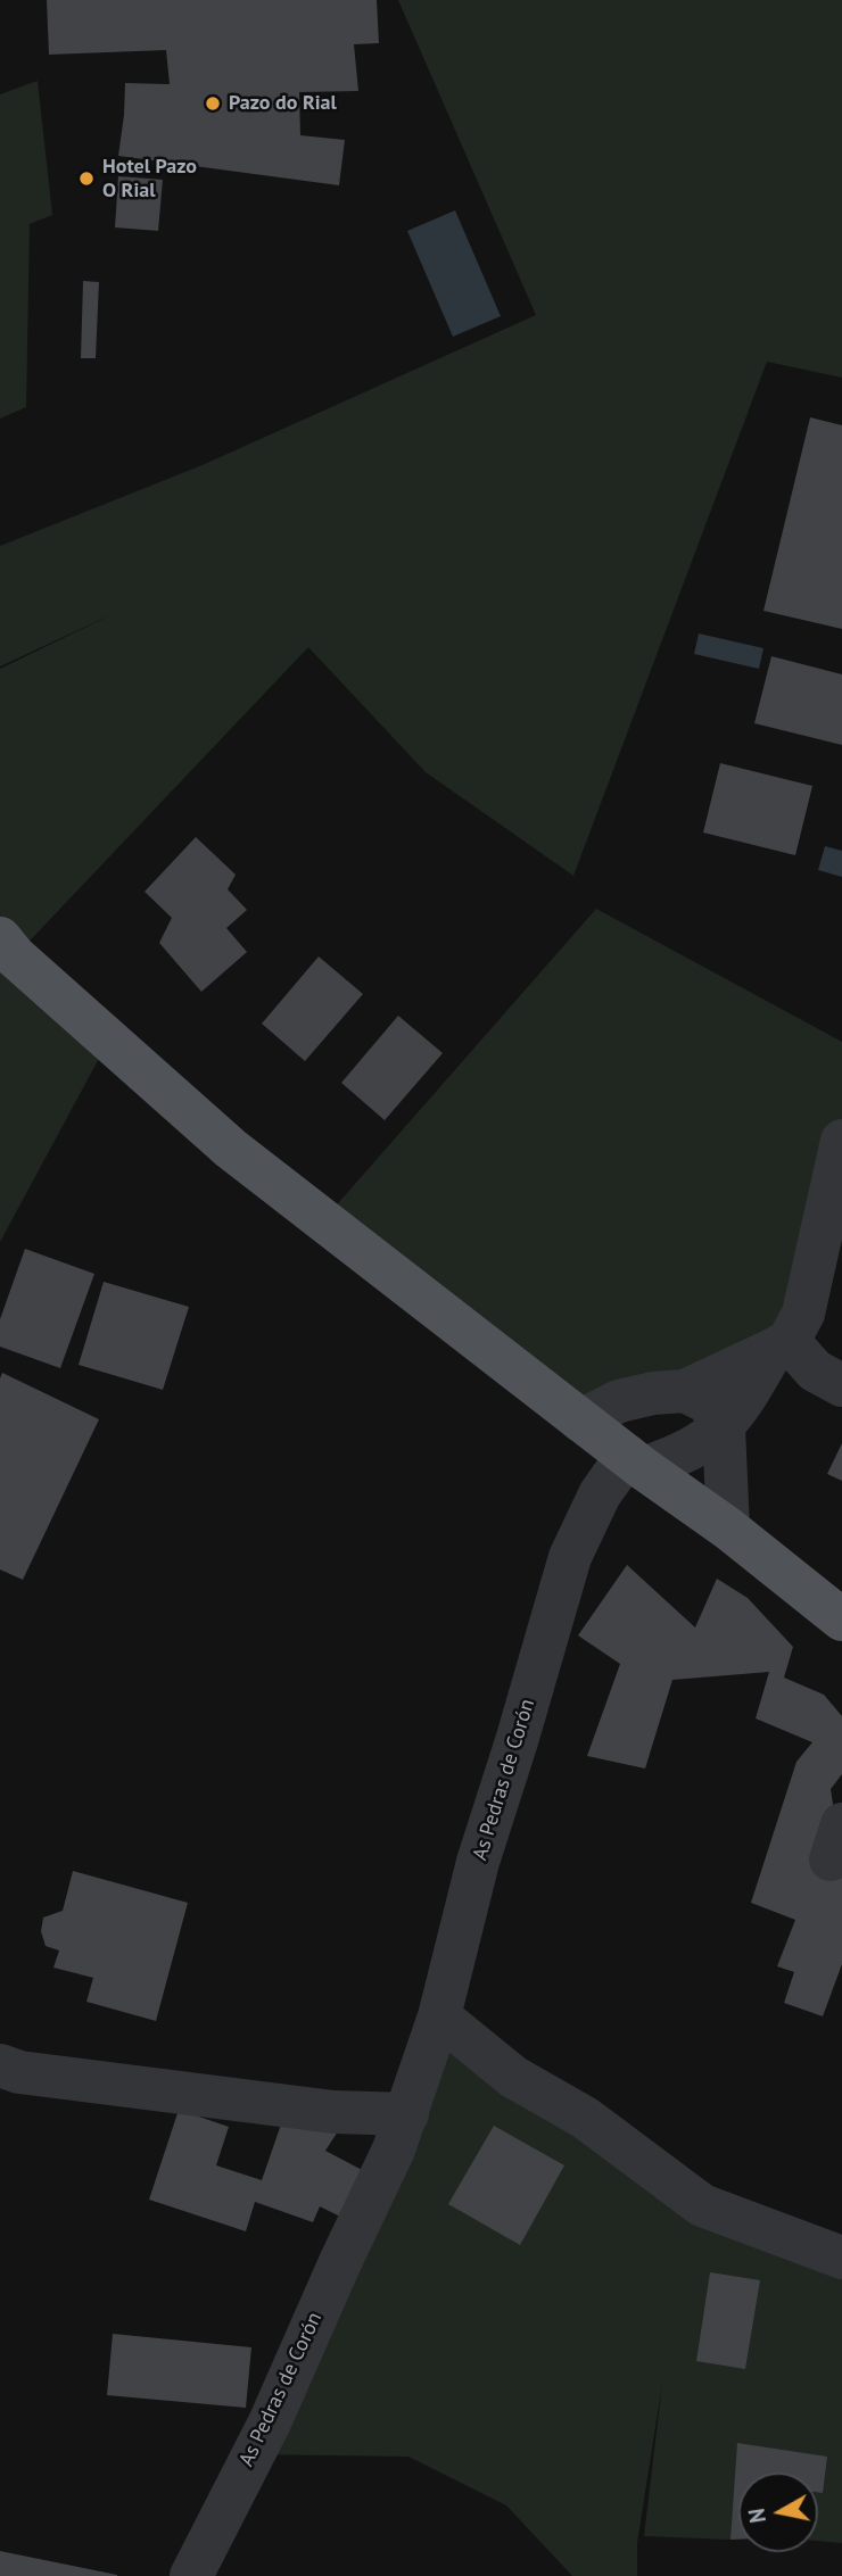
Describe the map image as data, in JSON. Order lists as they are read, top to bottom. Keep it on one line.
{"streets":{"street":["As Pedras de Corón"]},"places":["Pazo do Rial","Hotel Pazo O Rial"],"north":"left"}
